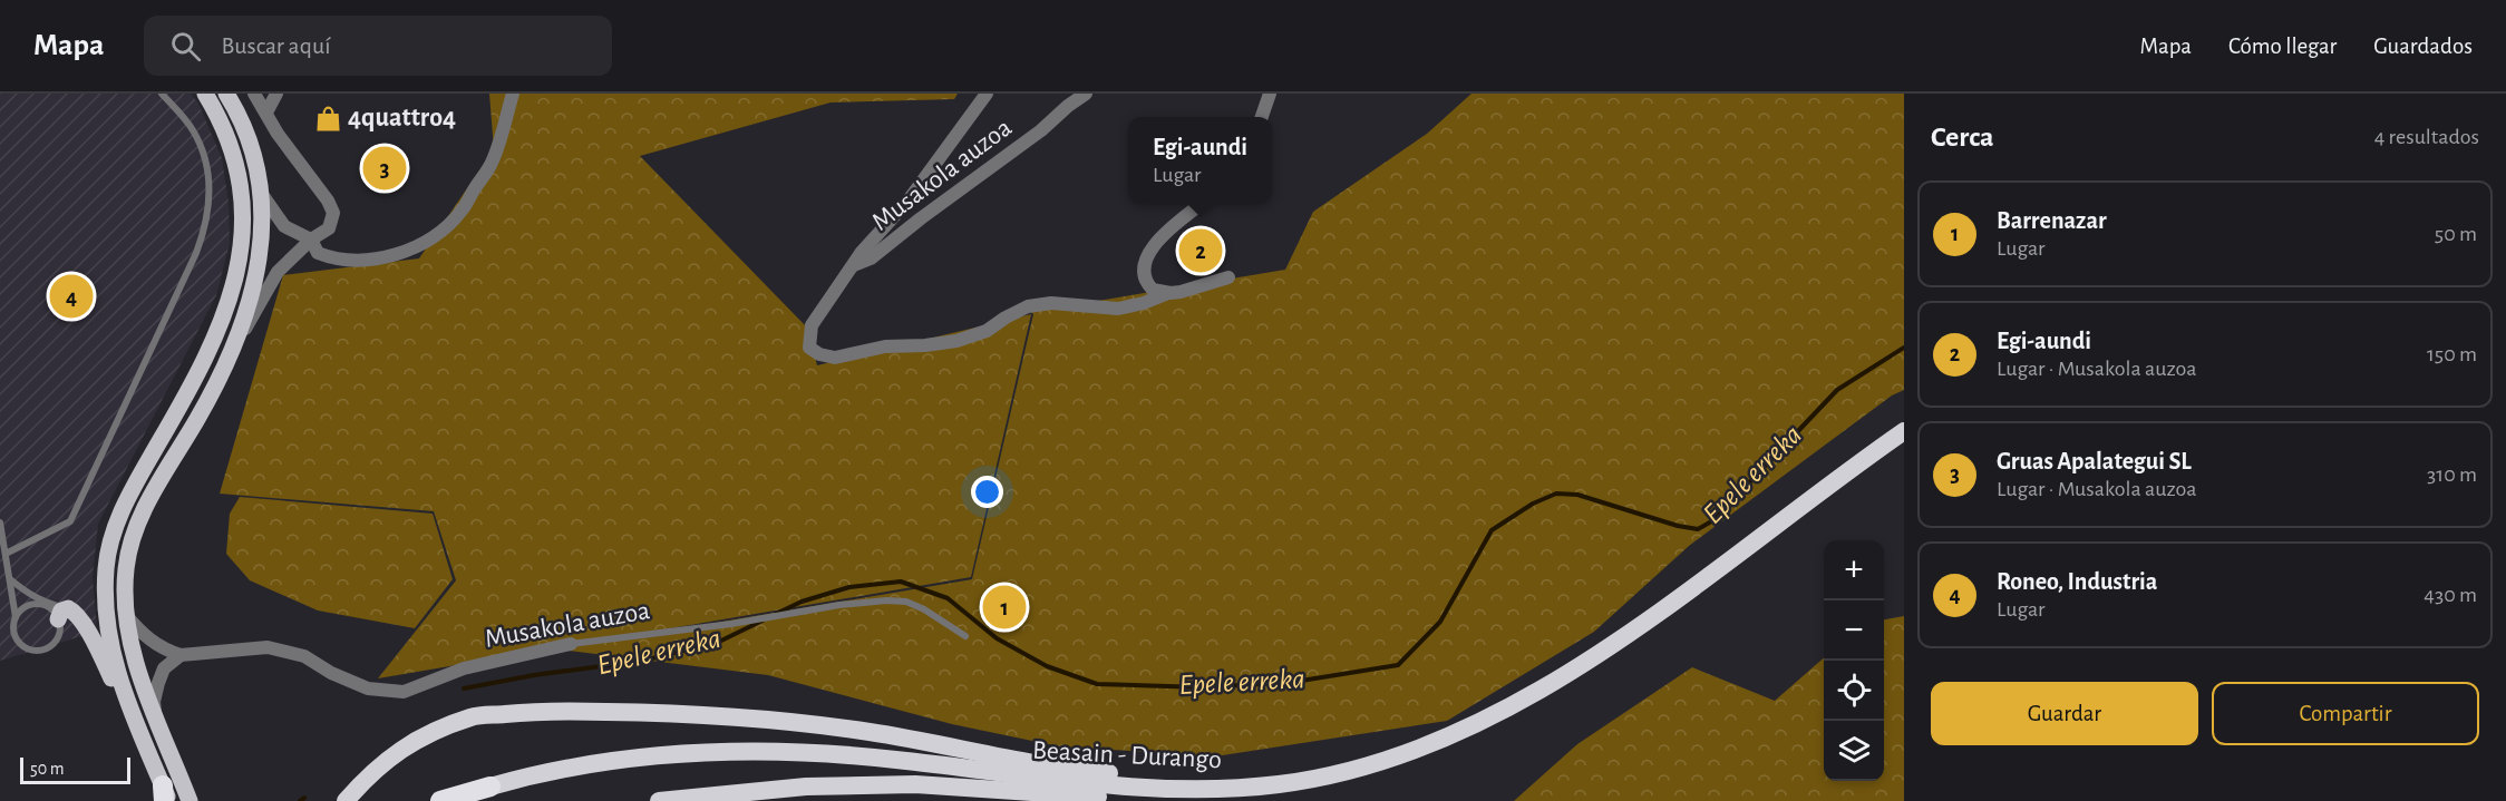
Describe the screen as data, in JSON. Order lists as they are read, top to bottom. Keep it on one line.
{"streets":{"highway":["Beasain - Durango"],"street":["Musakola auzoa"]},"water":["Epele erreka"],"places":{"shop":["4quattro4"]},"scale_bar":"50 m","page":{"header":"Mapa","search":"Buscar aquí","nav":["Mapa","Cómo llegar","Guardados"],"heading":["Cerca","4 resultados"],"popup":["Egi-aundi","Lugar"],"pins":["3","2","4","1"],"list":[{"mark":"1","name":"Barrenazar","note":"Lugar","value":"50 m"},{"mark":"2","name":"Egi-aundi","note":"Lugar · Musakola auzoa","value":"150 m"},{"mark":"3","name":"Gruas Apalategui SL","note":"Lugar · Musakola auzoa","value":"310 m"},{"mark":"4","name":"Roneo, Industria","note":"Lugar","value":"430 m"}],"map_buttons":["+","−"],"buttons":["Guardar","Compartir"],"scale":"50 m"}}
